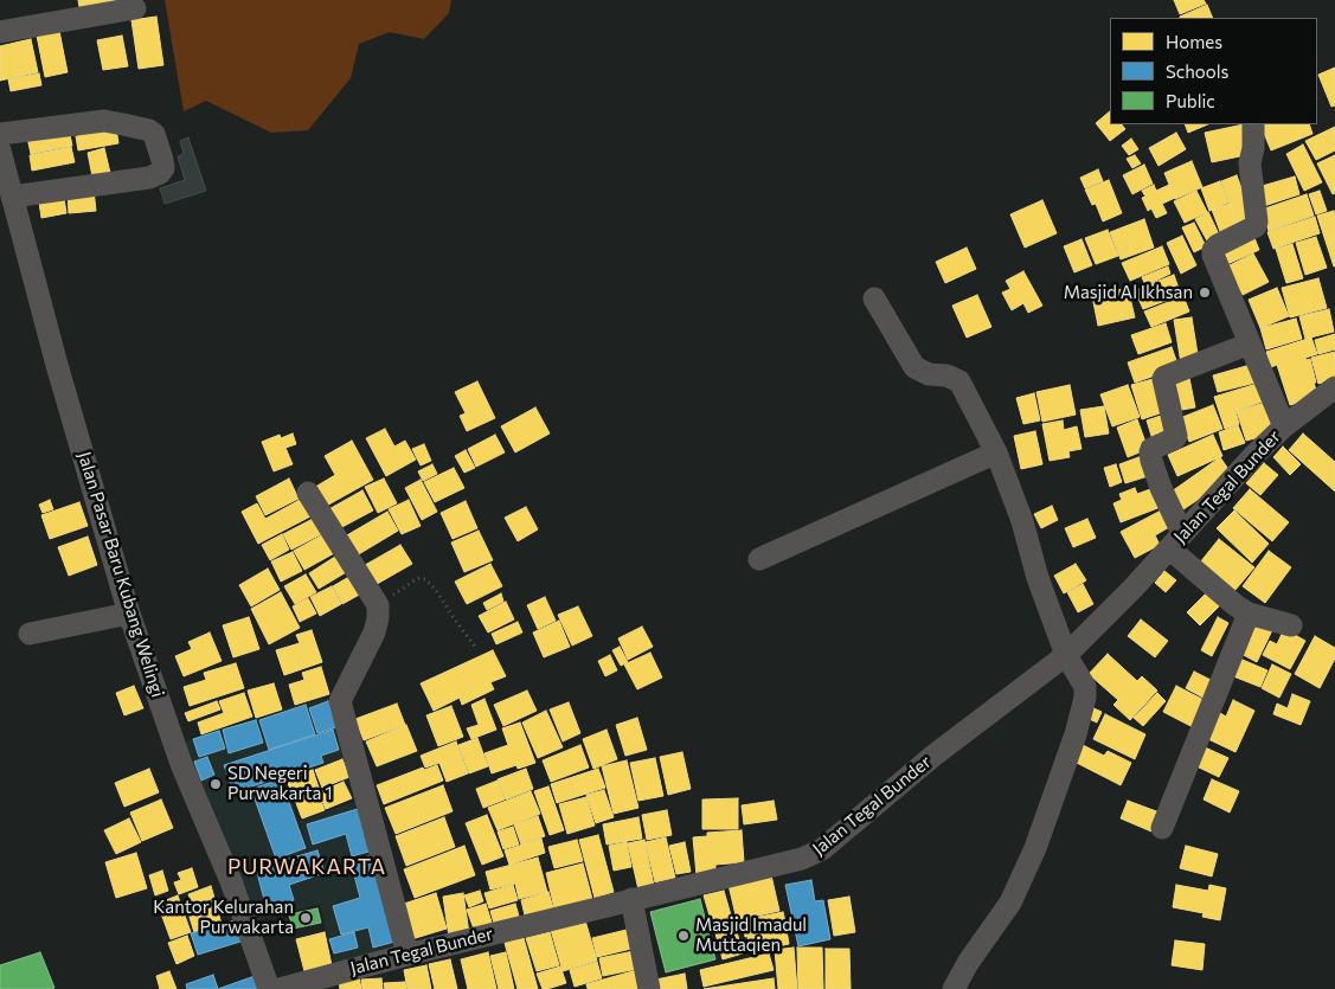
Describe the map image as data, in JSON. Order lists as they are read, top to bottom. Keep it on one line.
{"streets":{"street":["Jalan Tegal Bunder","Jalan Pasar Baru Kubang Welingi"]},"districts":["PURWAKARTA"],"places":["Masjid Al Ikhsan","SD Negeri Purwakarta 1","Kantor Kelurahan Purwakarta","Masjid Imadul Muttaqien"],"legend":["Homes","Schools","Public"]}
